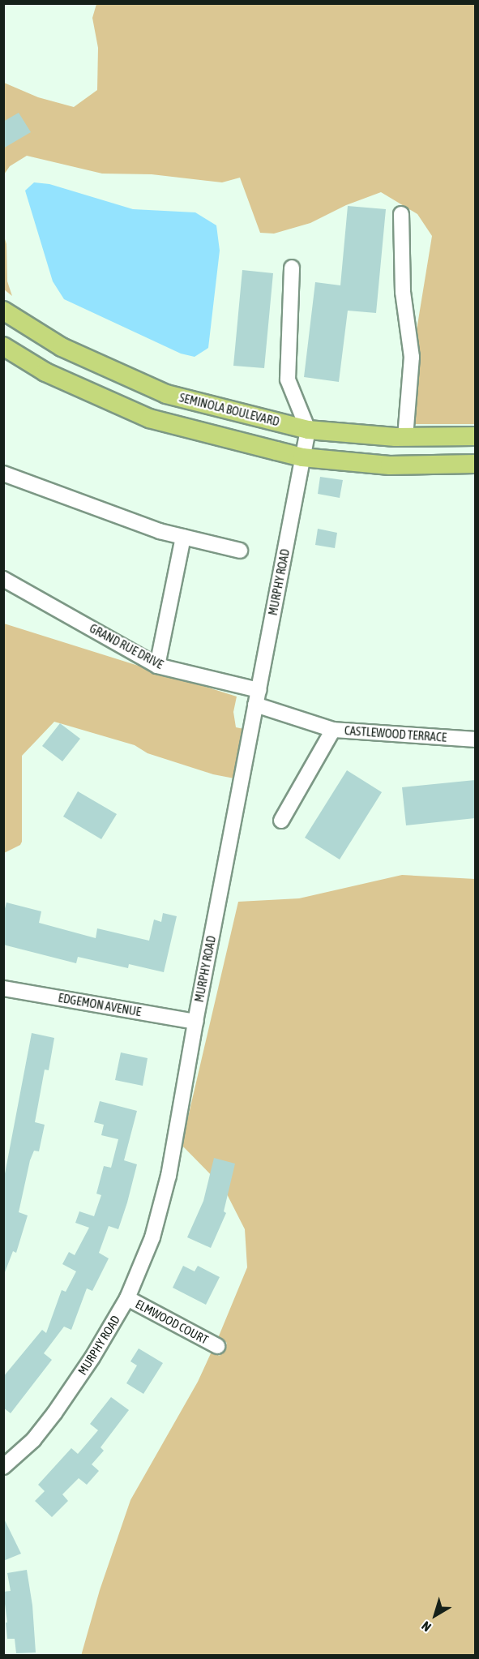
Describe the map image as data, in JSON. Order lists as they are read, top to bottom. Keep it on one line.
{"streets":{"main road":["SEMINOLA BOULEVARD"],"street":["MURPHY ROAD","GRAND RUE DRIVE","CASTLEWOOD TERRACE","EDGEMON AVENUE","ELMWOOD COURT"]},"crossings":[["SEMINOLA BOULEVARD","MURPHY ROAD"],["MURPHY ROAD","GRAND RUE DRIVE"],["MURPHY ROAD","EDGEMON AVENUE"],["MURPHY ROAD","ELMWOOD COURT"]],"north":"bottom left"}
